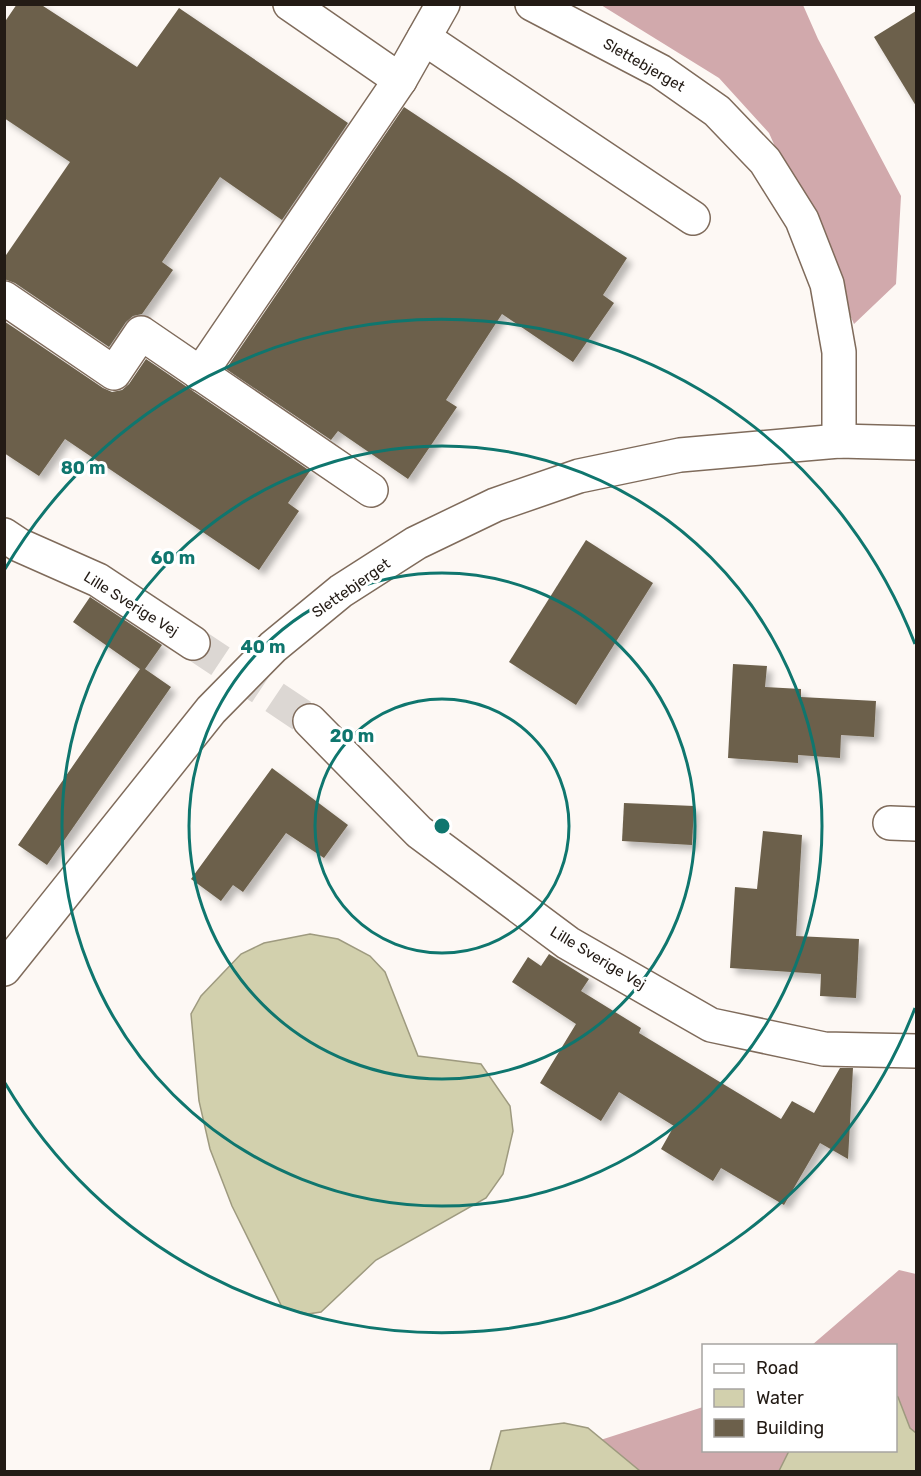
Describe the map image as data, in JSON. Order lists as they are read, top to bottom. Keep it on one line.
{"streets":{"street":["Slettebjerget","Lille Sverige Vej"]},"legend":["Road","Water","Building"],"rings":["80 m","60 m","40 m","20 m"]}
